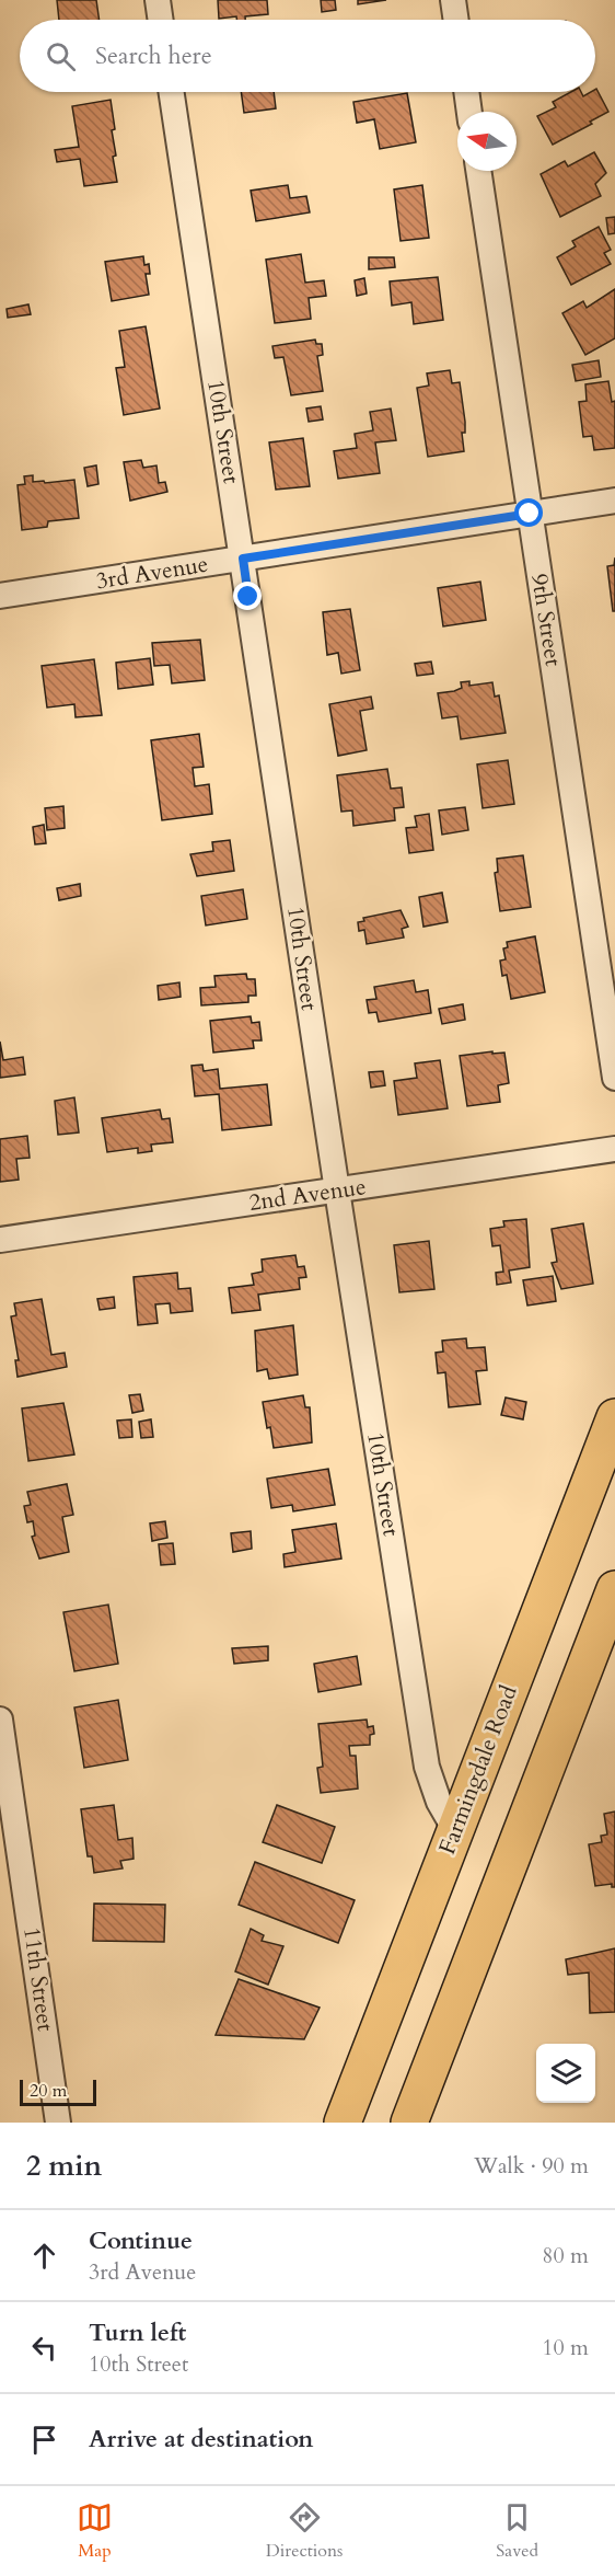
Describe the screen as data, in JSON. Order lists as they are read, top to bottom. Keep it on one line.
{"streets":{"main road":["Farmingdale Road"],"street":["10th Street","3rd Avenue","9th Street","2nd Avenue","11th Street"]},"crossings":[["10th Street","3rd Avenue"],["10th Street","2nd Avenue"],["10th Street","Farmingdale Road"],["3rd Avenue","9th Street"]],"scale_bar":"20 m","north":"left","page":{"search":"Search here","scale":"20 m","heading":["2 min","Walk · 90 m"],"list":[["Continue","3rd Avenue","80 m"],["Turn left","10th Street","10 m"],"Arrive at destination"],"nav":["Map","Directions","Saved"]}}
